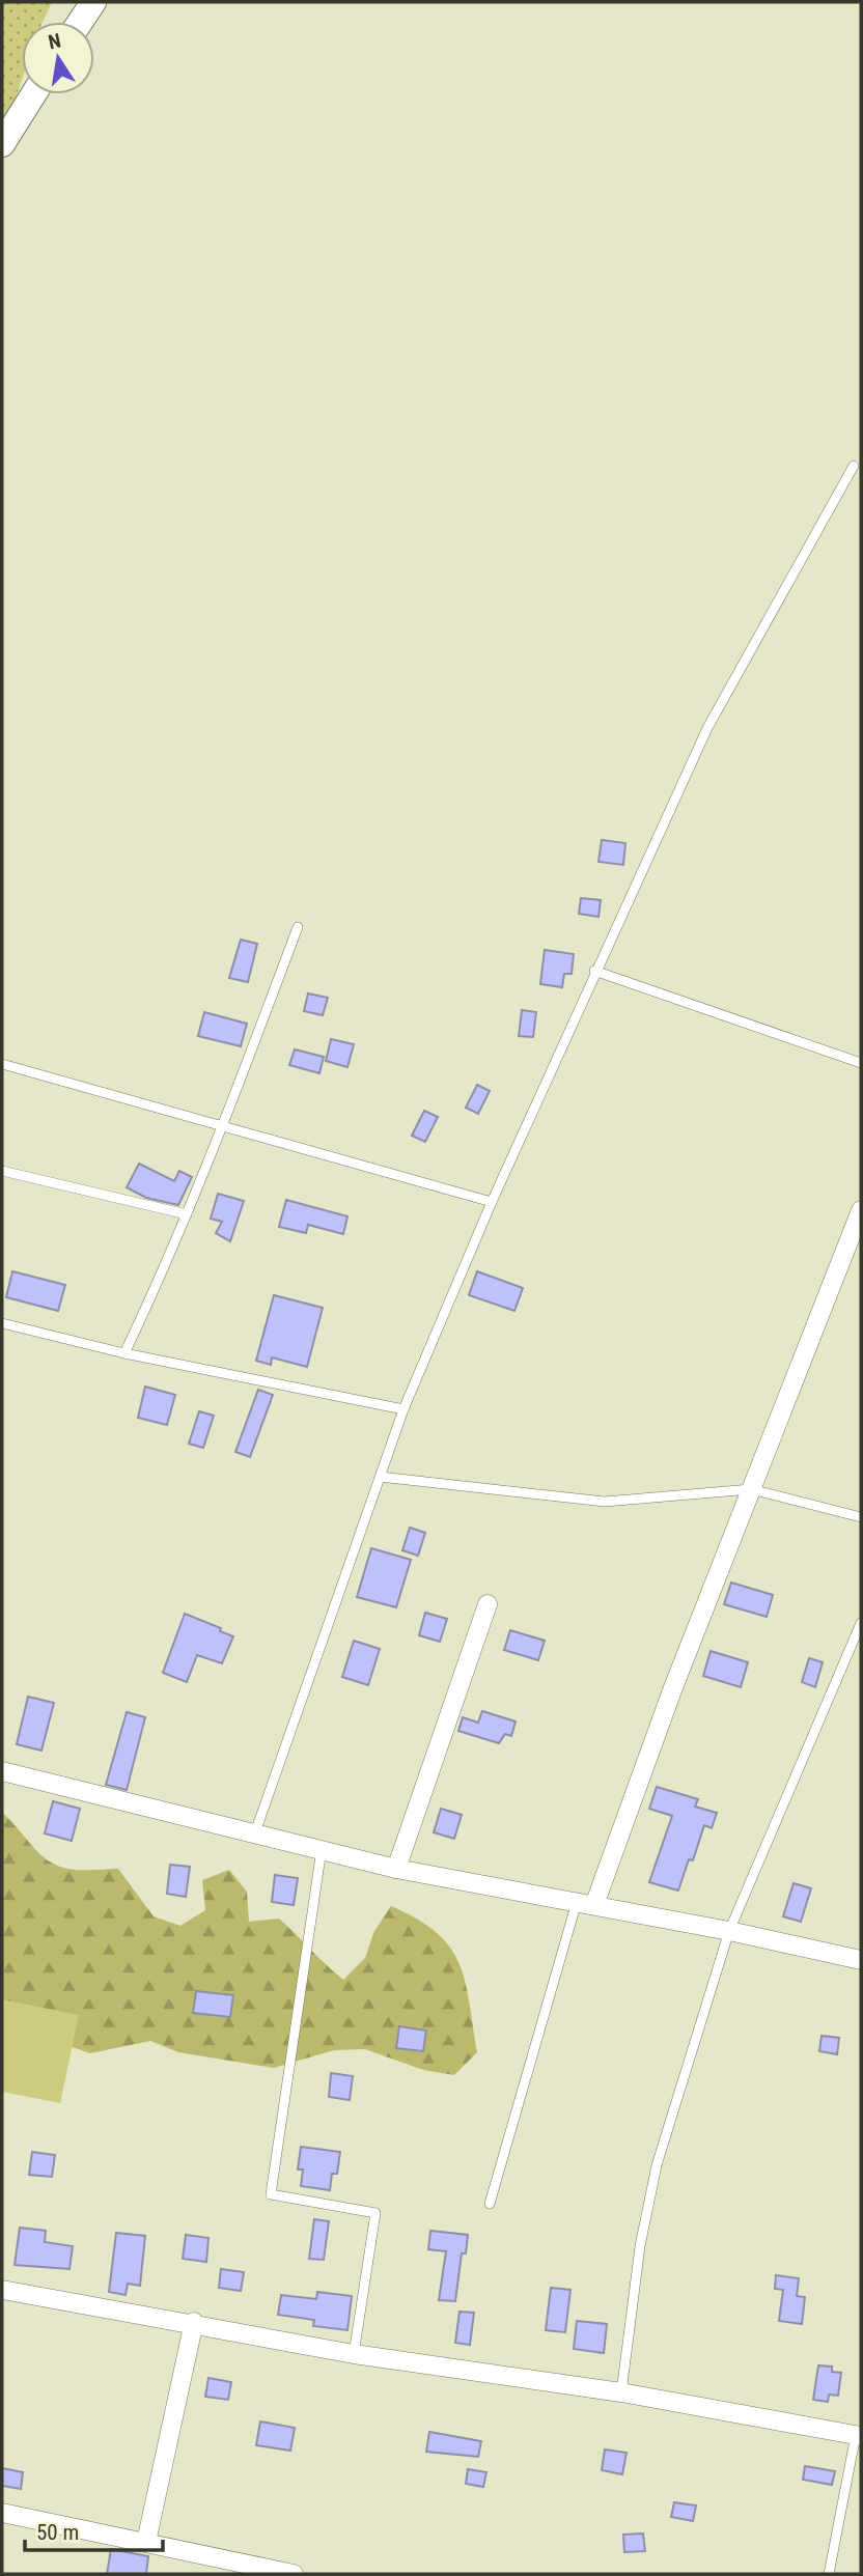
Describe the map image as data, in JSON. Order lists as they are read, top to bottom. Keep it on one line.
{"scale_bar":"50 m","north":"top"}
